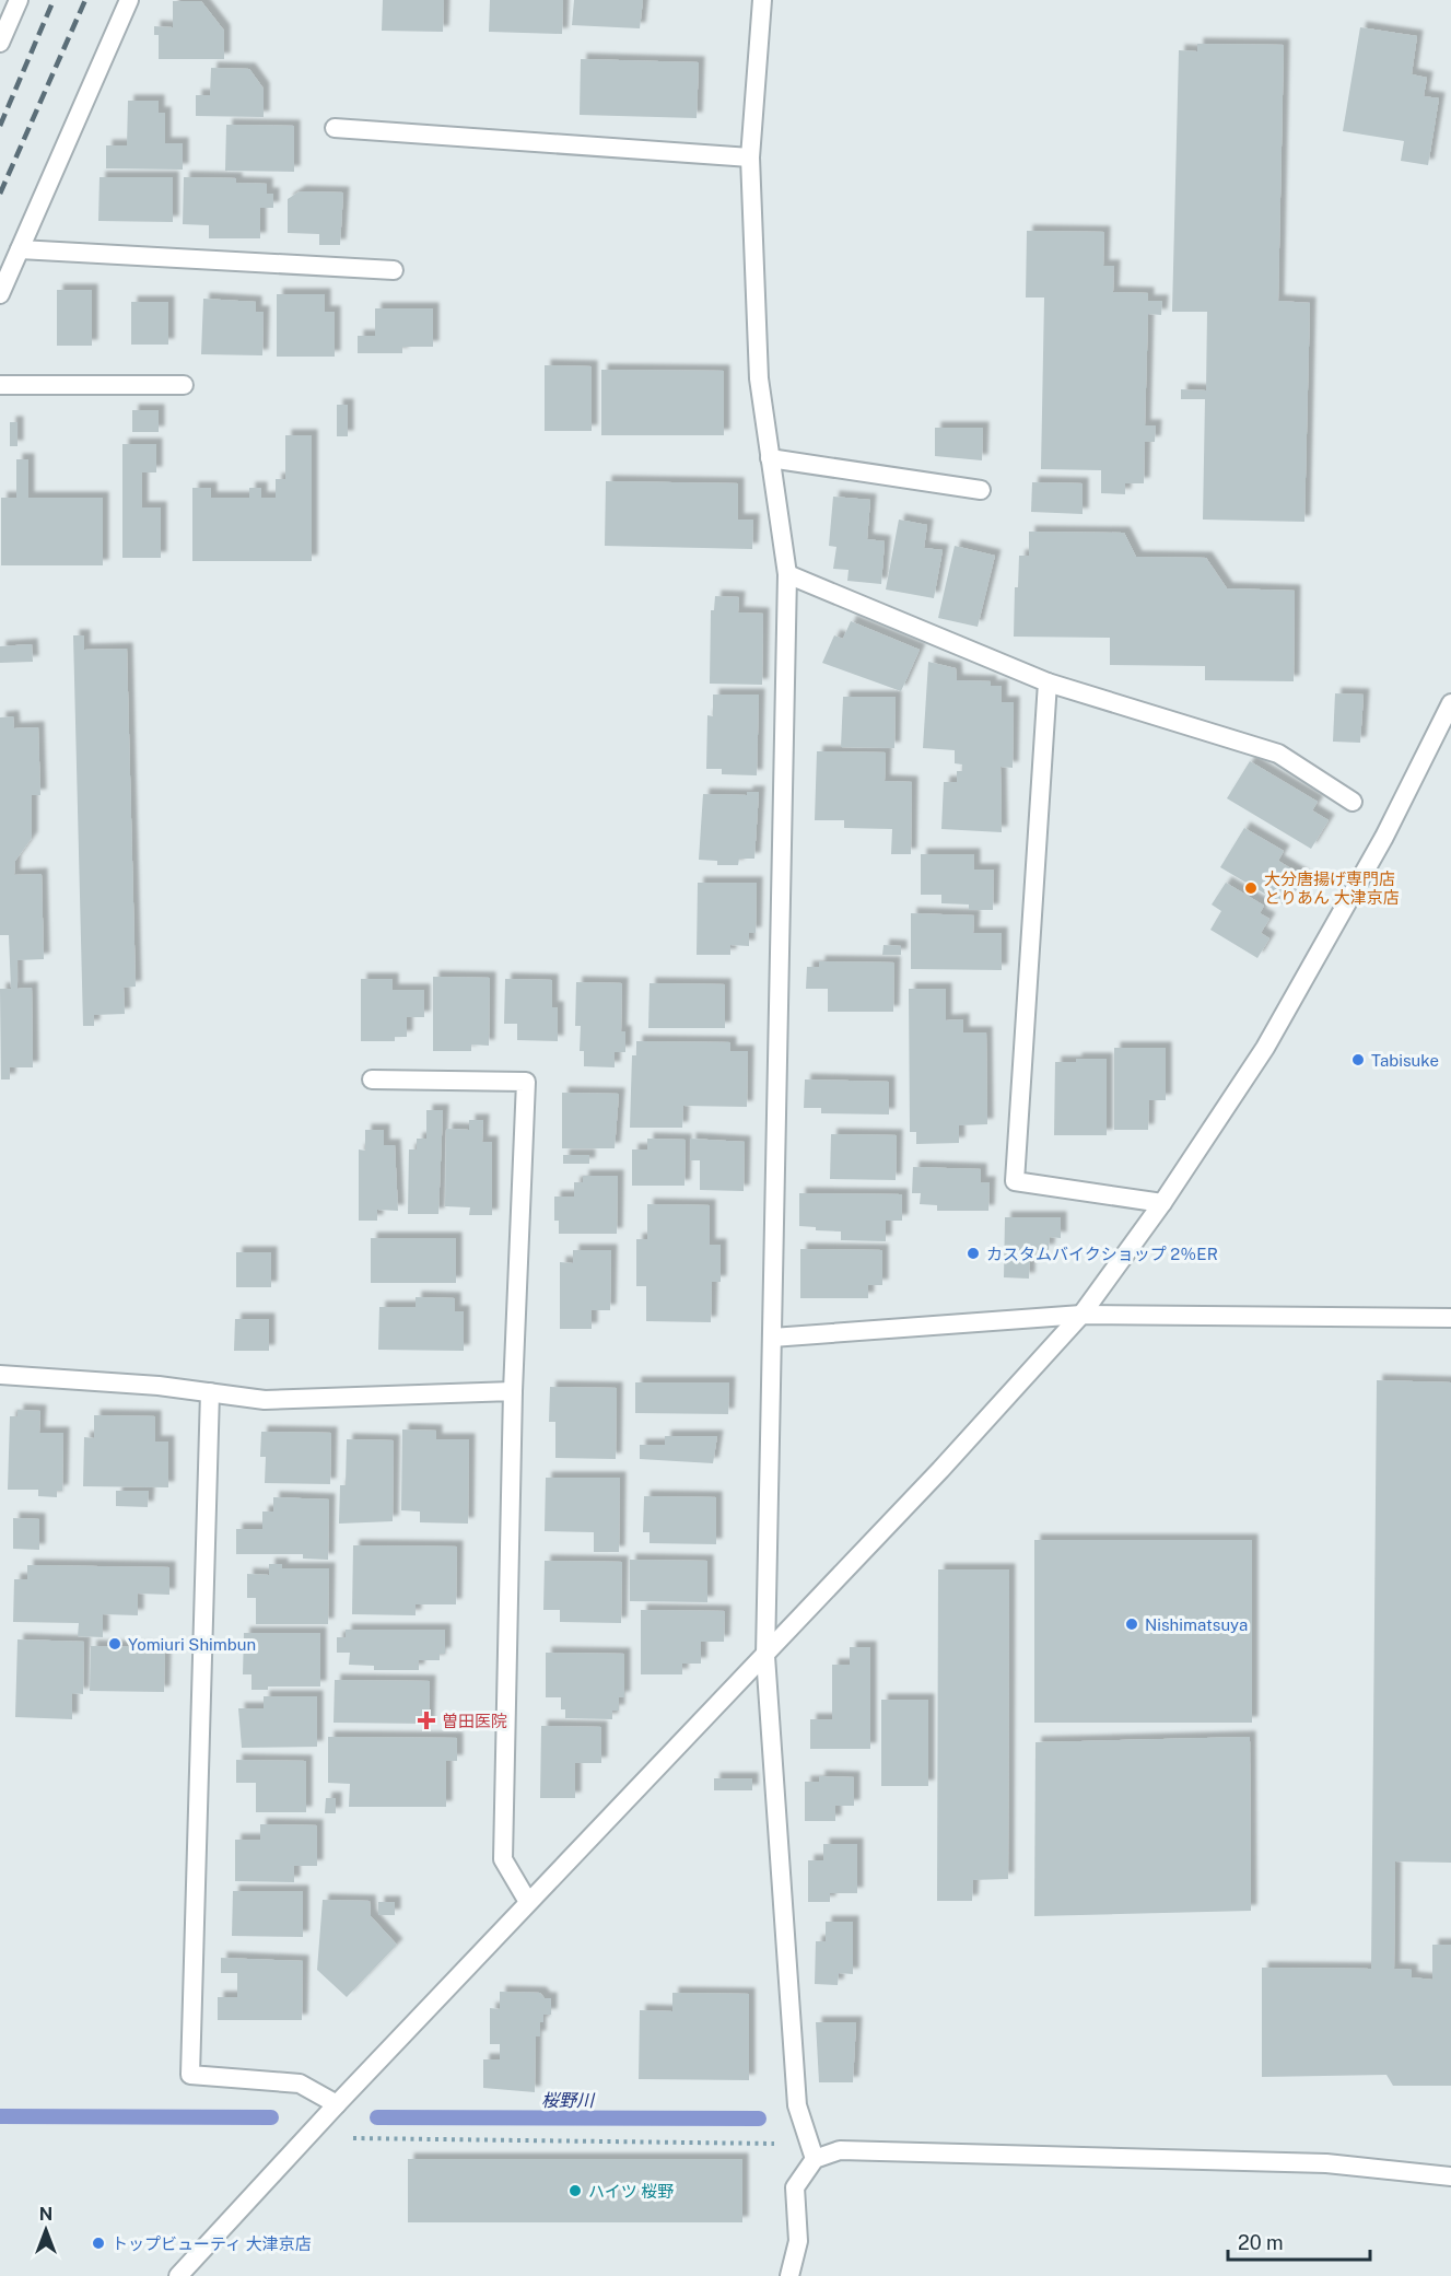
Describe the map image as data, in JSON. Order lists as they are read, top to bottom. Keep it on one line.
{"water":["桜野川"],"places":{"other":["大分唐揚げ専門店 とりあん 大津京店","Tabisuke","カスタムバイクショップ 2％ER","Nishimatsuya","Yomiuri Shimbun","ハイツ 桜野","トップビューティ 大津京店"],"health":["曽田医院"]},"scale_bar":"20 m","north":"top"}
